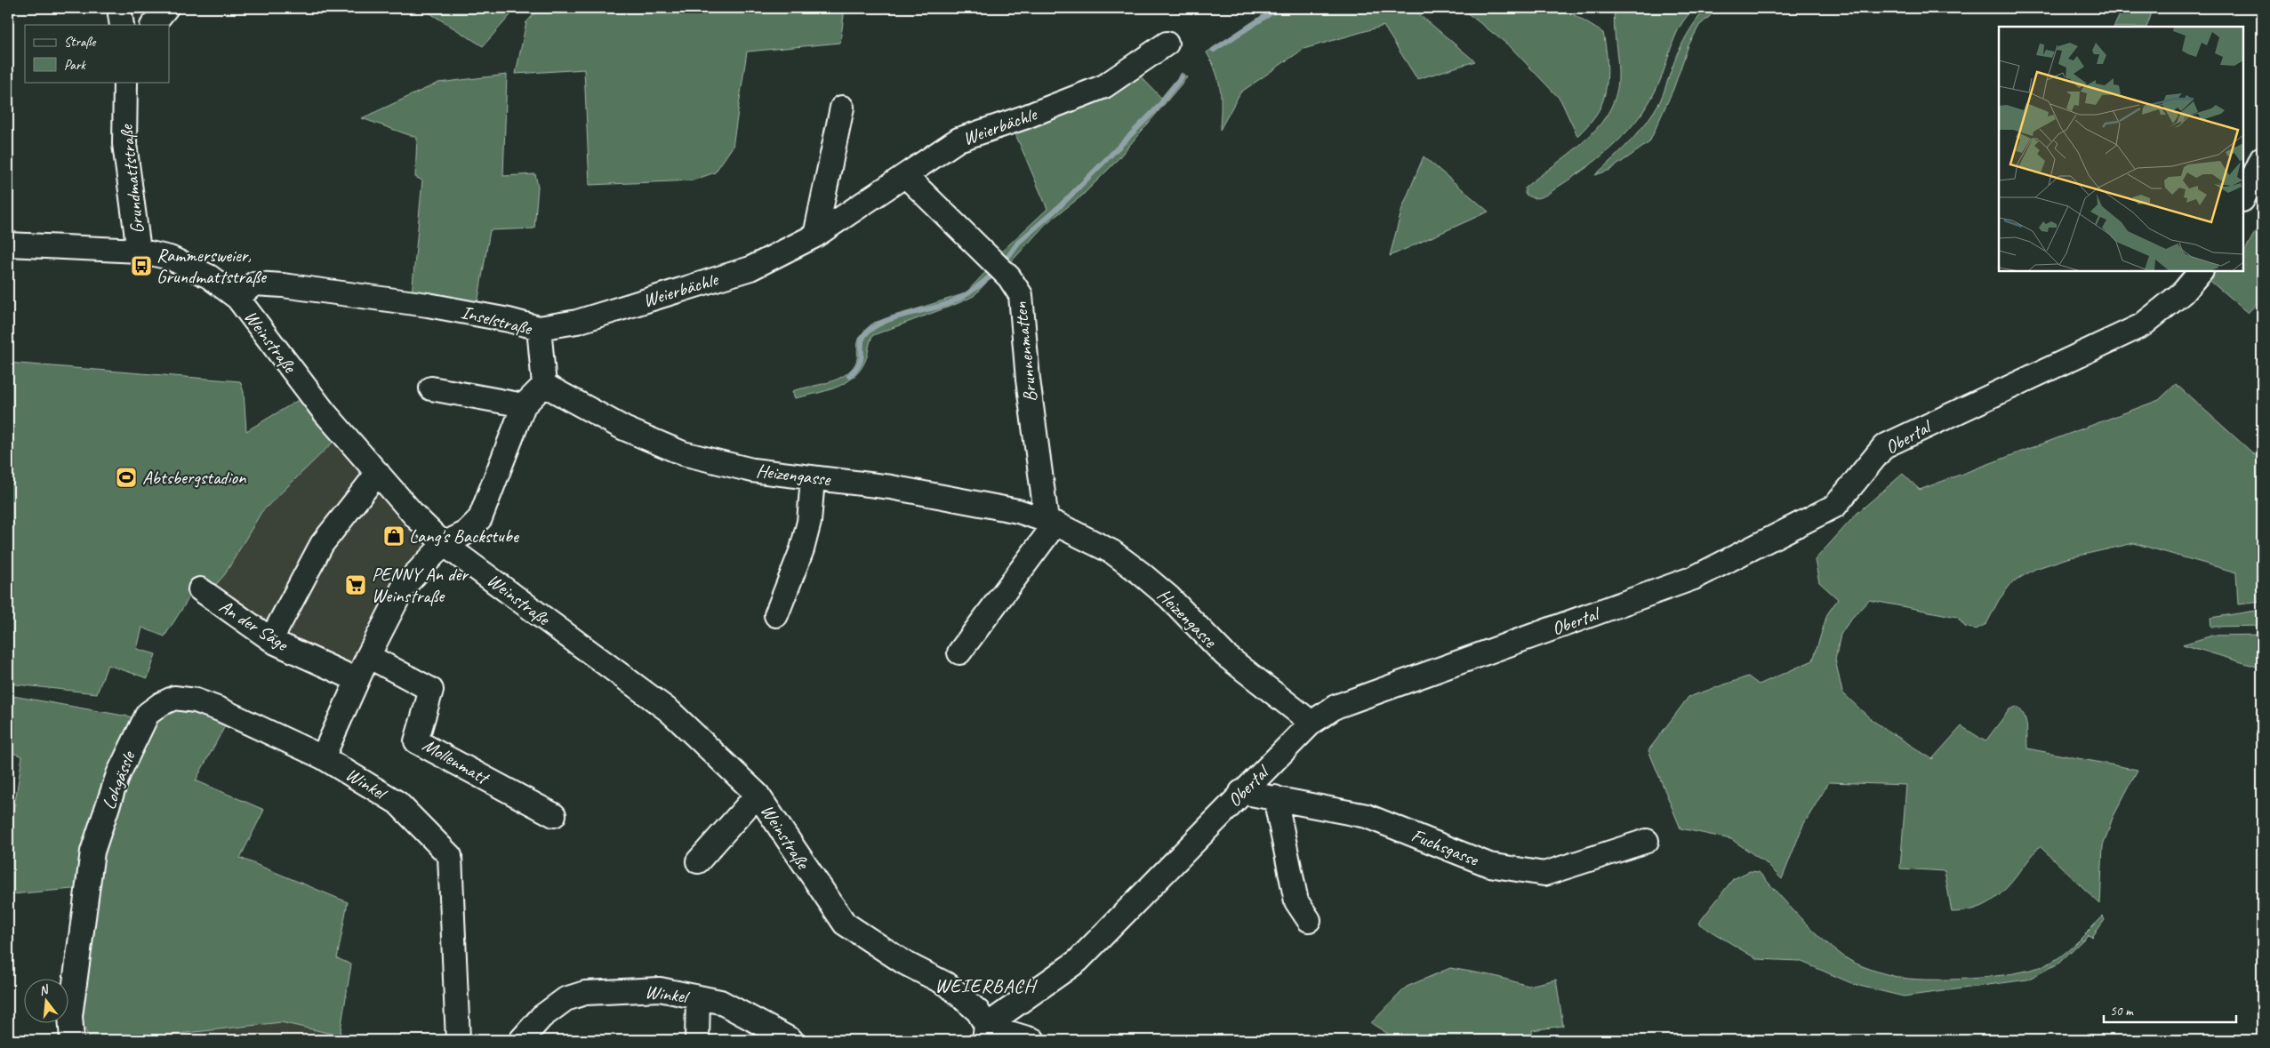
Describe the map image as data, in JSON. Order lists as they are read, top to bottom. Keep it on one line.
{"streets":{"street":["Weierbächle","Grundmattstraße","Inselstraße","Weinstraße","Brunnenmatten","Obertal","Heizengasse","An der Säge","Mollenmatt","Lohgässle","Winkel","Fuchsgasse"]},"crossings":[["Weierbächle","Inselstraße"],["Weierbächle","Brunnenmatten"],["Grundmattstraße","Weinstraße"],["Inselstraße","Weinstraße"],["Inselstraße","Heizengasse"],["Weinstraße","Obertal"],["Brunnenmatten","Heizengasse"],["Obertal","Heizengasse"],["Obertal","Fuchsgasse"],["Lohgässle","Winkel"]],"districts":["WEIERBACH"],"places":{"bus stop":["Rammersweier, Grundmattstraße"],"sports":["Abtsbergstadion"],"shop":["Lang's Backstube"],"supermarket":["PENNY An der Weinstraße"]},"legend":["Straße","Park"],"scale_bar":"50 m","north":"top"}
